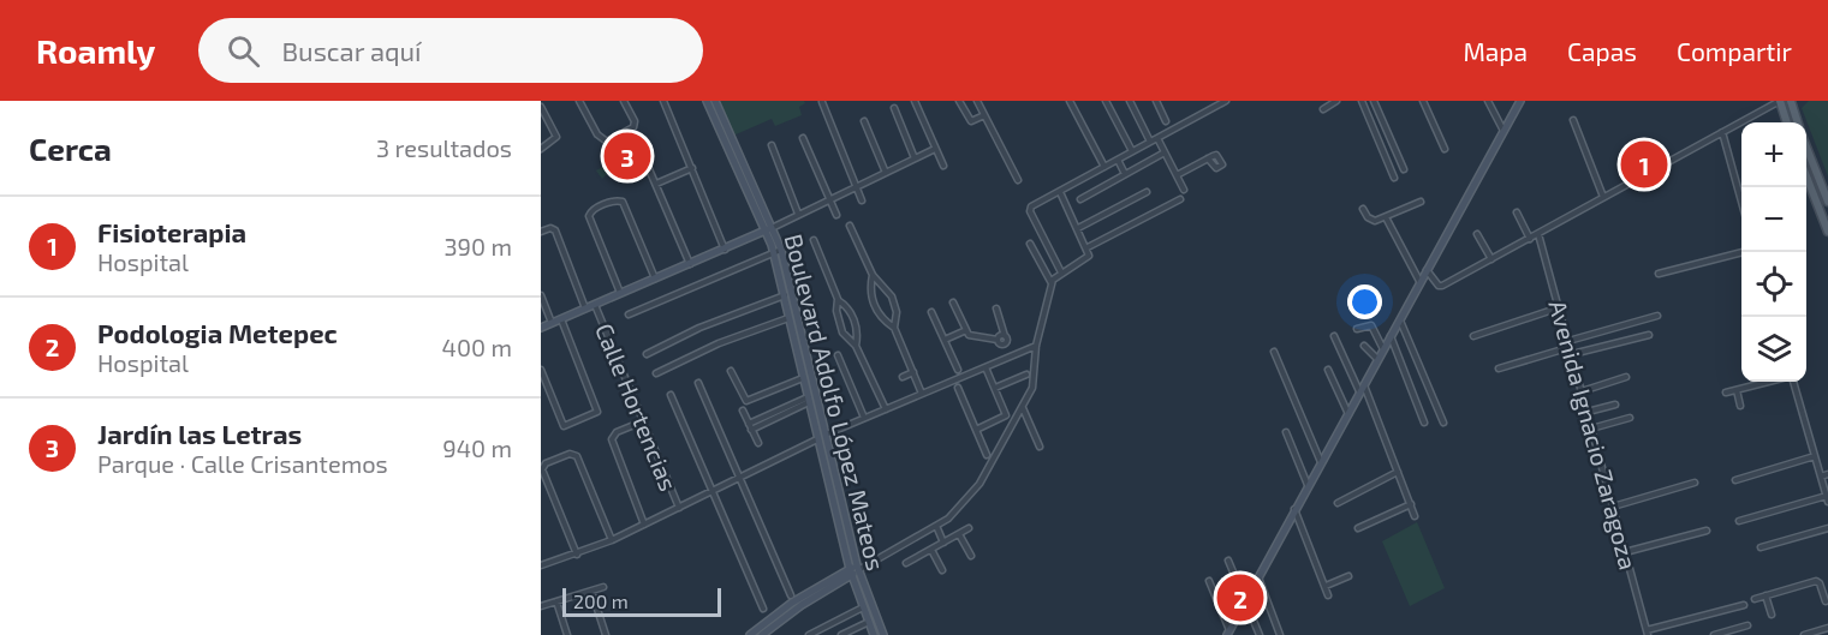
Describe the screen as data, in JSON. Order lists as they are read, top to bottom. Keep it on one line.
{"streets":{"street":["Boulevard Adolfo López Mateos","Calle Hortencias","Avenida Ignacio Zaragoza"]},"scale_bar":"200 m","page":{"header":"Roamly","search":"Buscar aquí","nav":["Mapa","Capas","Compartir"],"heading":["Cerca","3 resultados"],"map_buttons":["+","−"],"pins":["3","1","2"],"list":[{"mark":"1","name":"Fisioterapia","note":"Hospital","value":"390 m"},{"mark":"2","name":"Podologia Metepec","note":"Hospital","value":"400 m"},{"mark":"3","name":"Jardín las Letras","note":"Parque · Calle Crisantemos","value":"940 m"}],"scale":"200 m"}}
